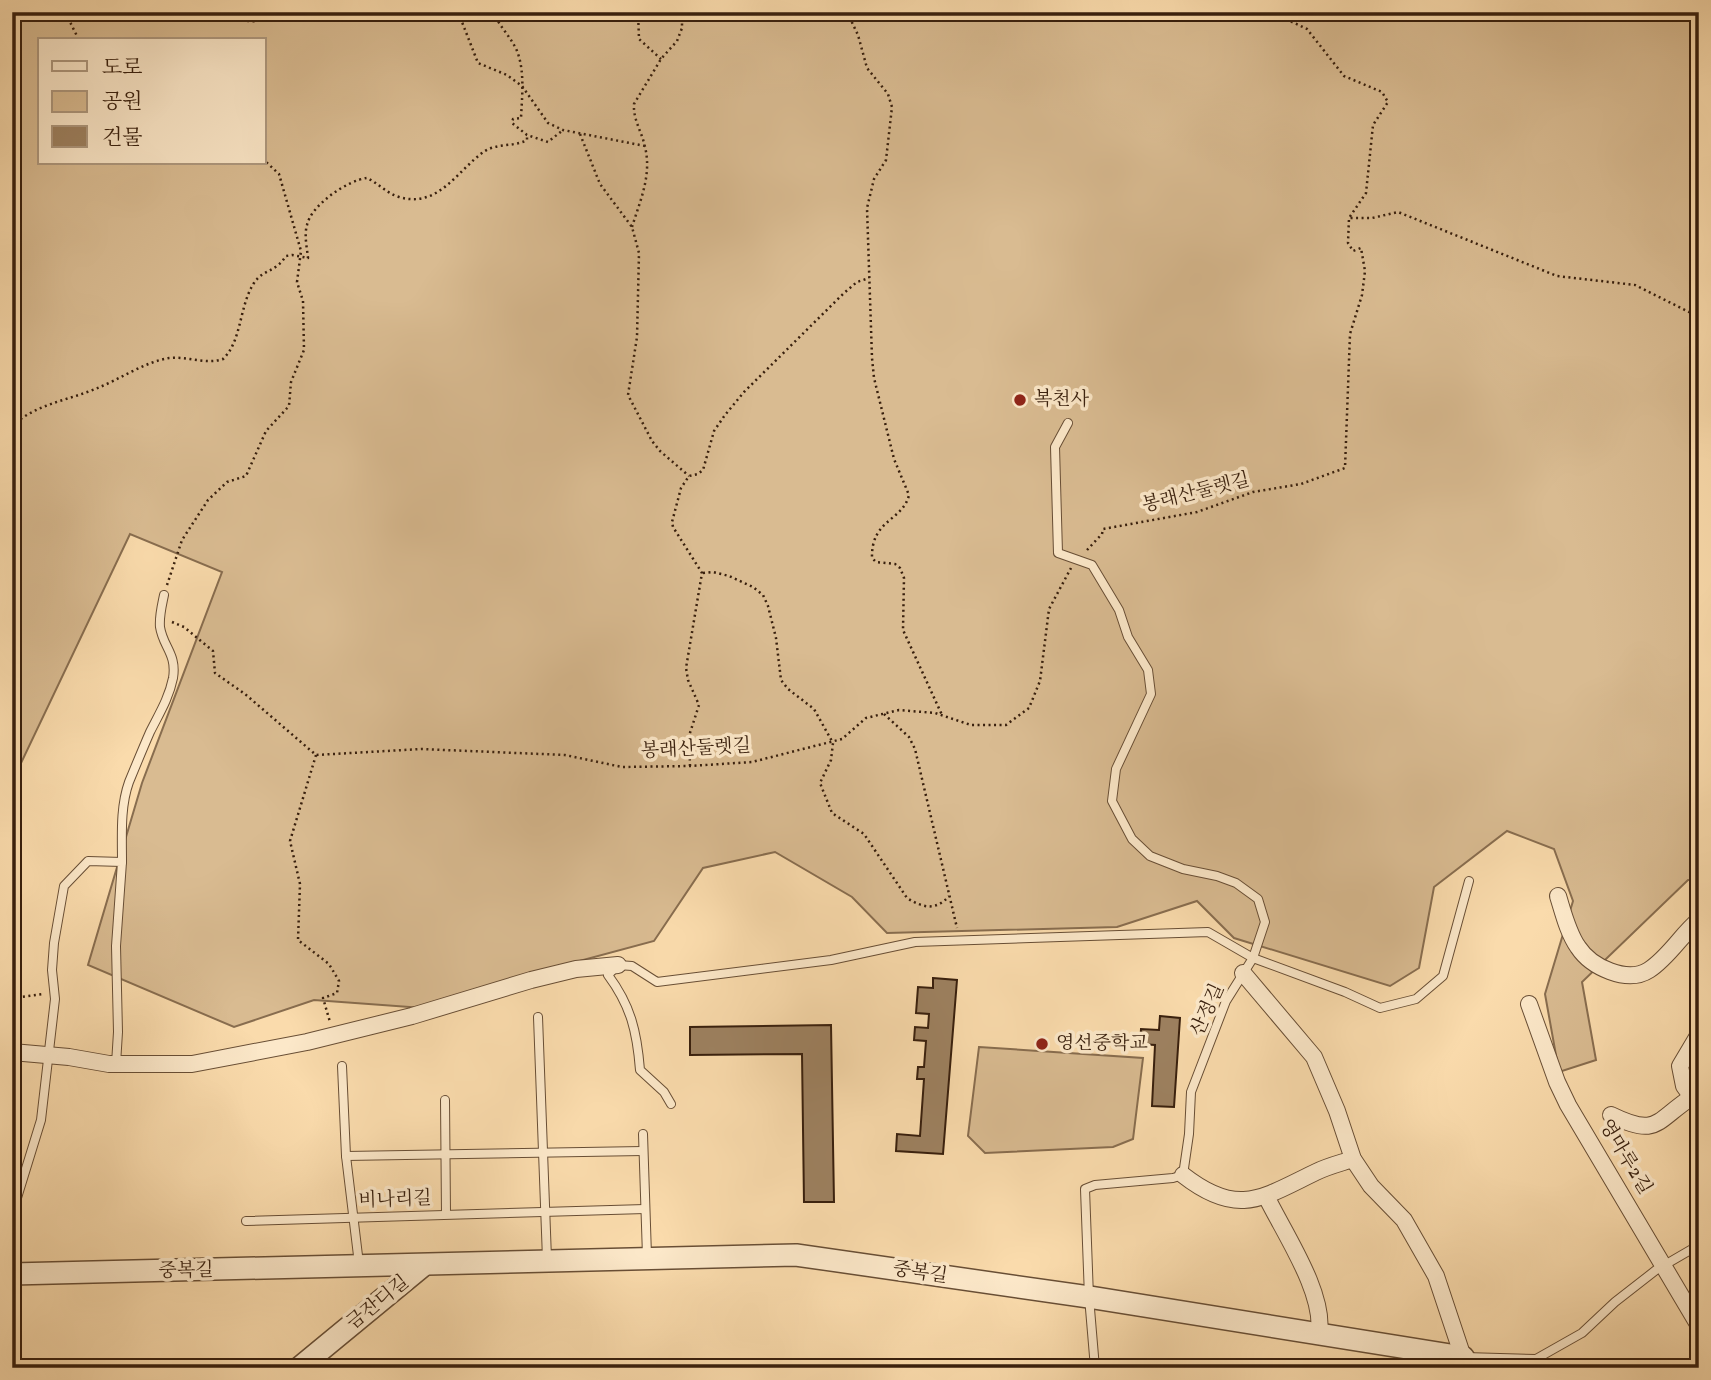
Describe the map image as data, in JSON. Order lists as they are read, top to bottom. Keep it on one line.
{"streets":{"street":["영마루2길","중복길","금잔디길"],"lane":["산정길","비나리길"],"path":["봉래산둘렛길"]},"crossings":[["봉래산둘렛길","산정길"],["중복길","금잔디길"]],"places":["복천사","영선중학교"],"legend":["도로","공원","건물"]}
